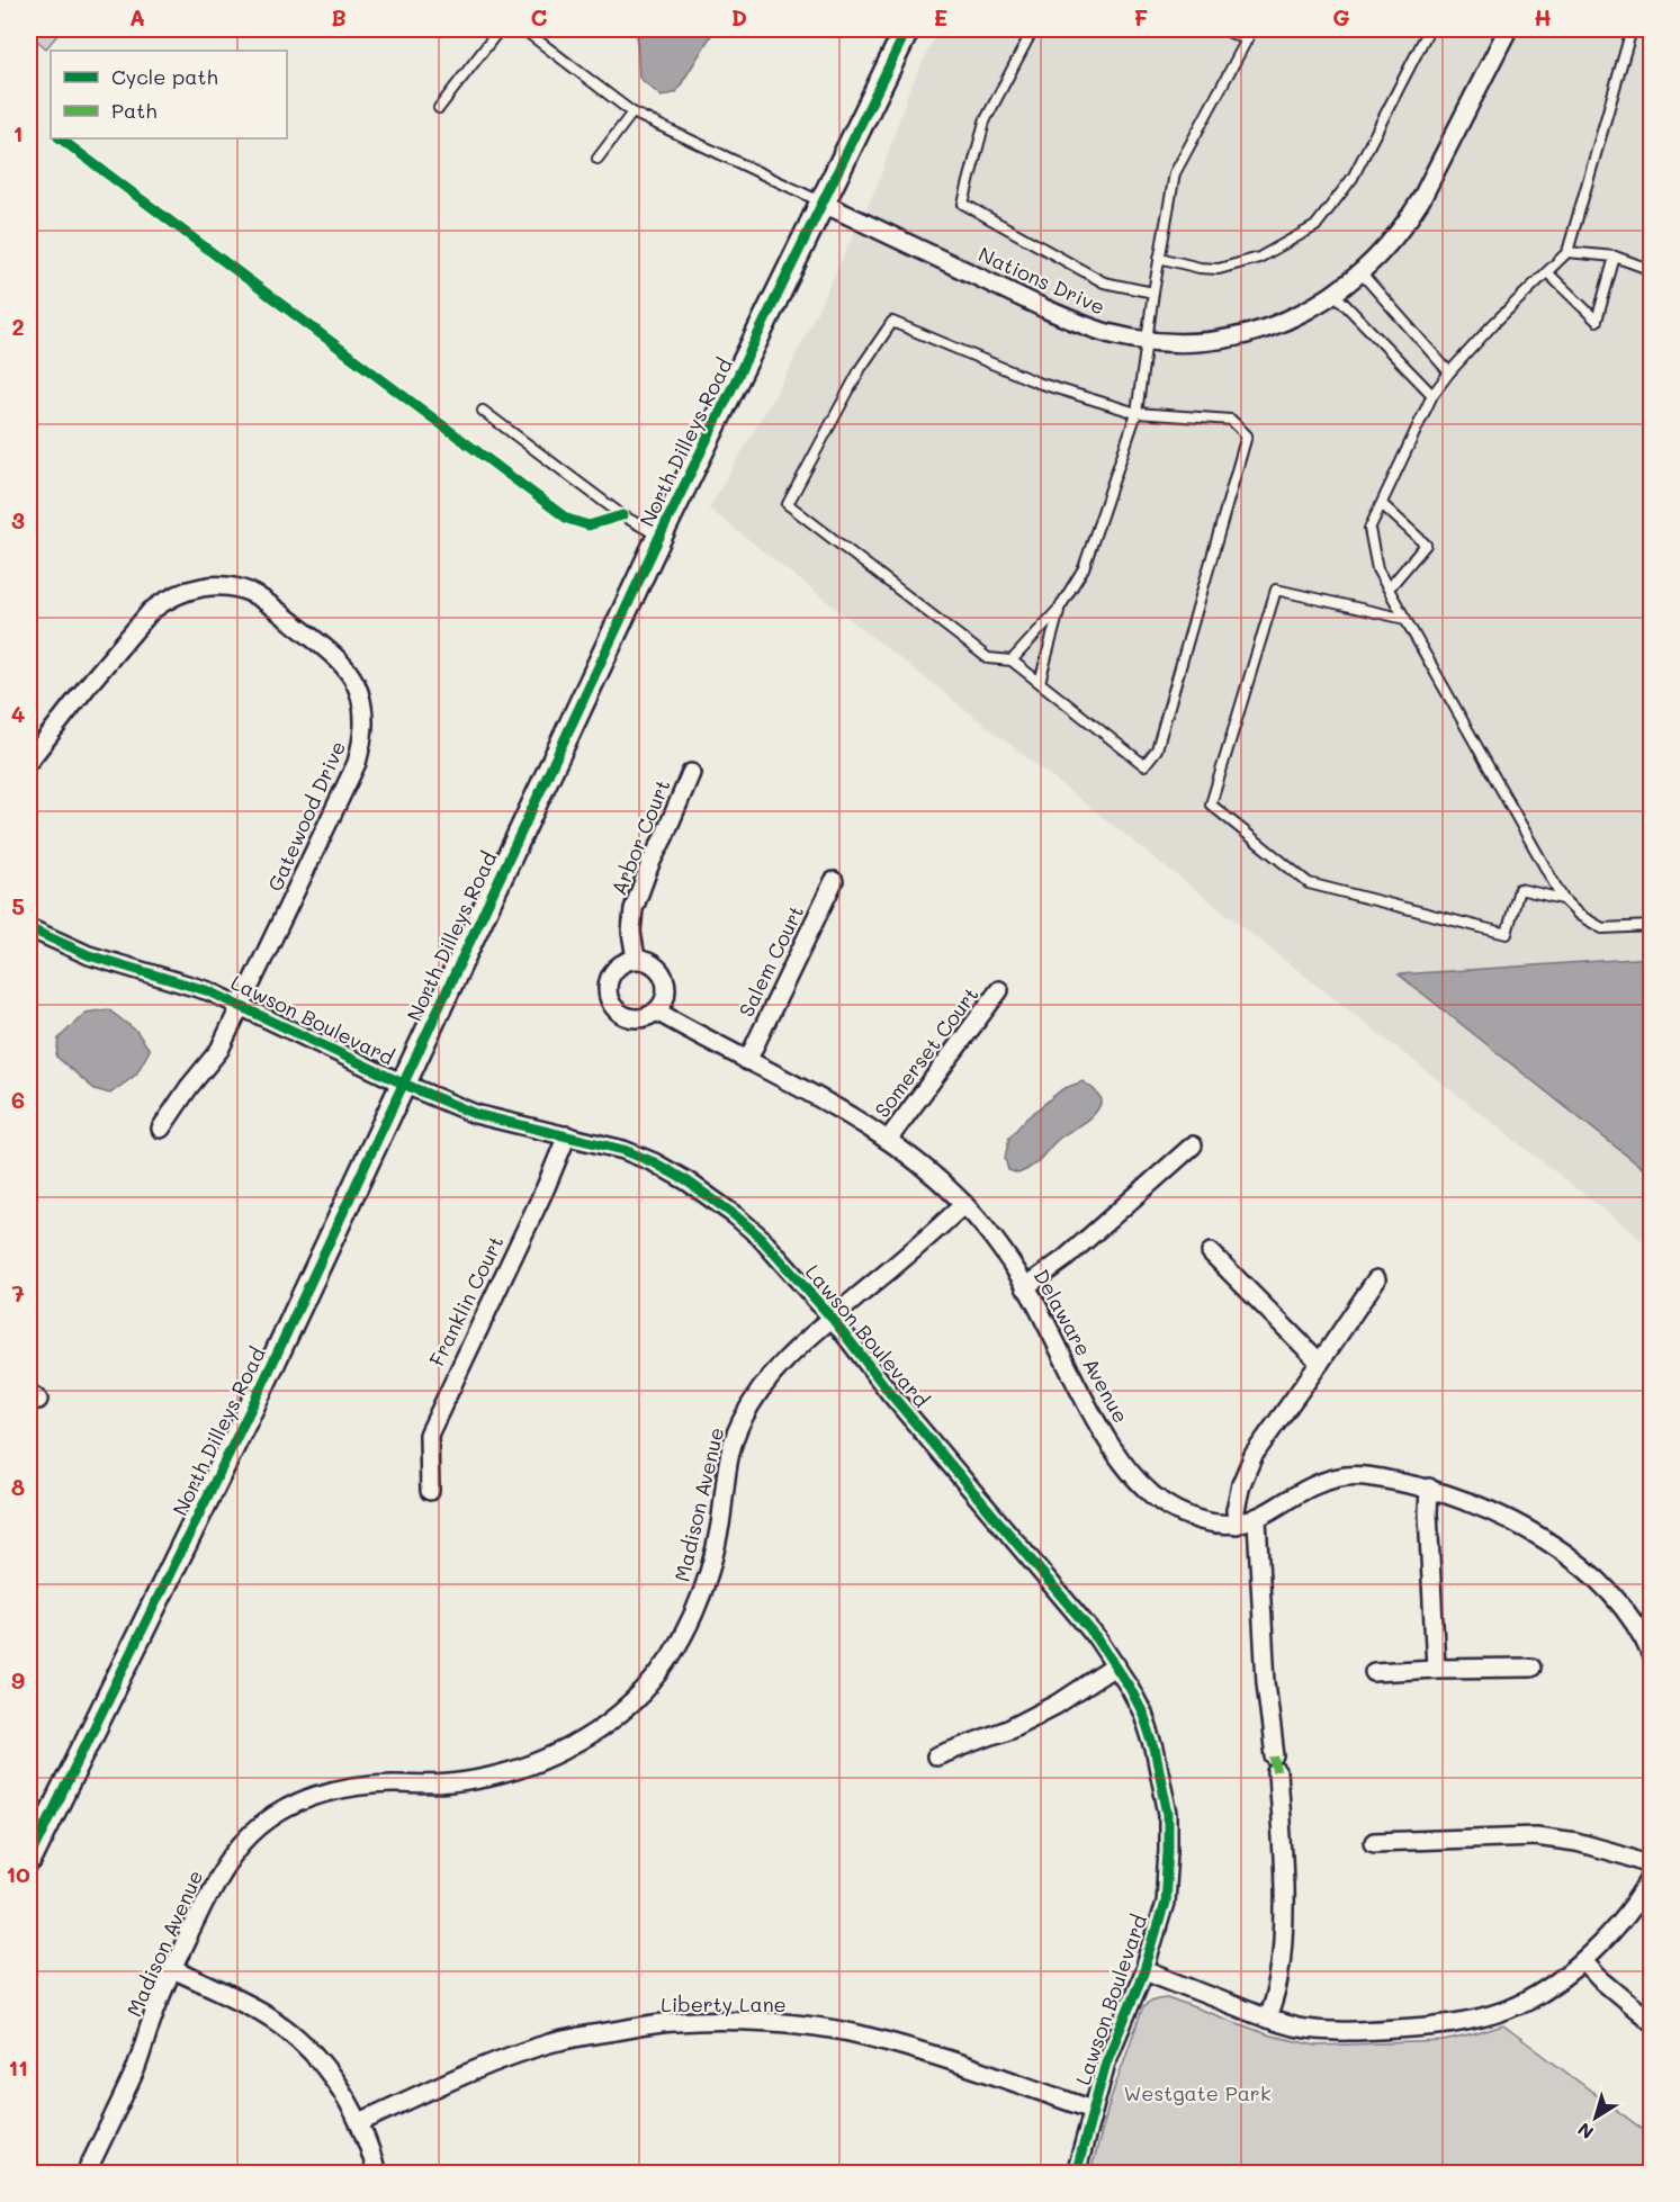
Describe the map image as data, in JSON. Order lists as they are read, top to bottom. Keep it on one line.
{"streets":{"street":["Nations Drive","North Dilleys Road","Gatewood Drive","Arbor Court","Salem Court","Lawson Boulevard","Somerset Court","Franklin Court","Delaware Avenue","Madison Avenue","Liberty Lane"]},"crossings":[["Nations Drive","North Dilleys Road"],["North Dilleys Road","Lawson Boulevard"],["Gatewood Drive","Lawson Boulevard"],["Arbor Court","Delaware Avenue"],["Salem Court","Delaware Avenue"],["Lawson Boulevard","Franklin Court"],["Lawson Boulevard","Madison Avenue"],["Lawson Boulevard","Liberty Lane"],["Somerset Court","Delaware Avenue"],["Delaware Avenue","Madison Avenue"]],"parks":["Westgate Park"],"legend":["Cycle path","Path"],"north":"bottom left","grid":{"columns":["A","B","C","D","E","F","G","H"],"rows":["1","2","3","4","5","6","7","8","9","10","11"]}}
